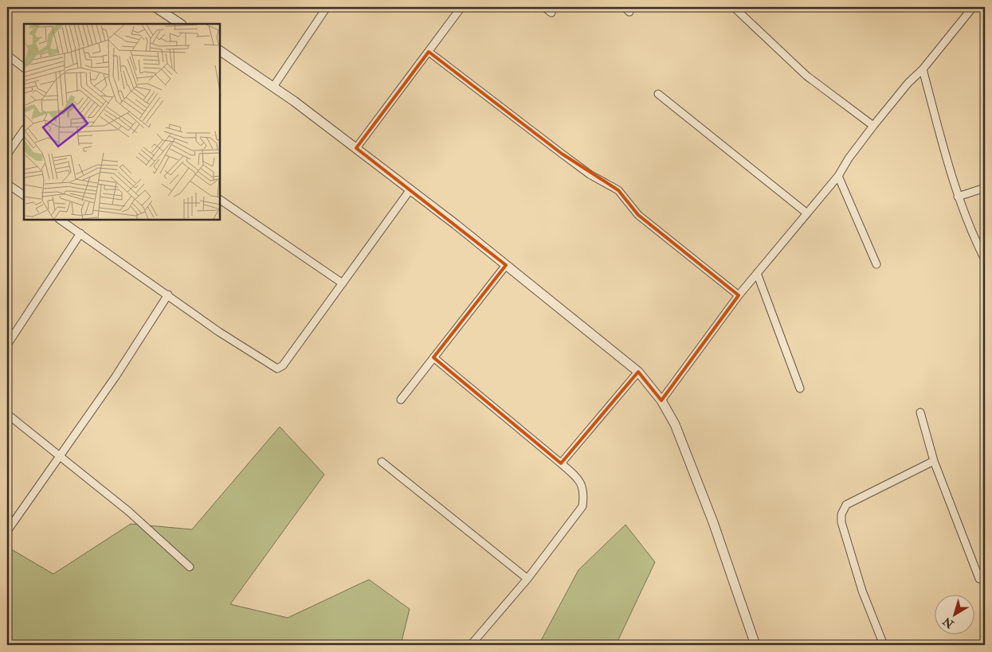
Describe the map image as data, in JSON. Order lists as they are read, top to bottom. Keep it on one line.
{"north":"bottom left"}
